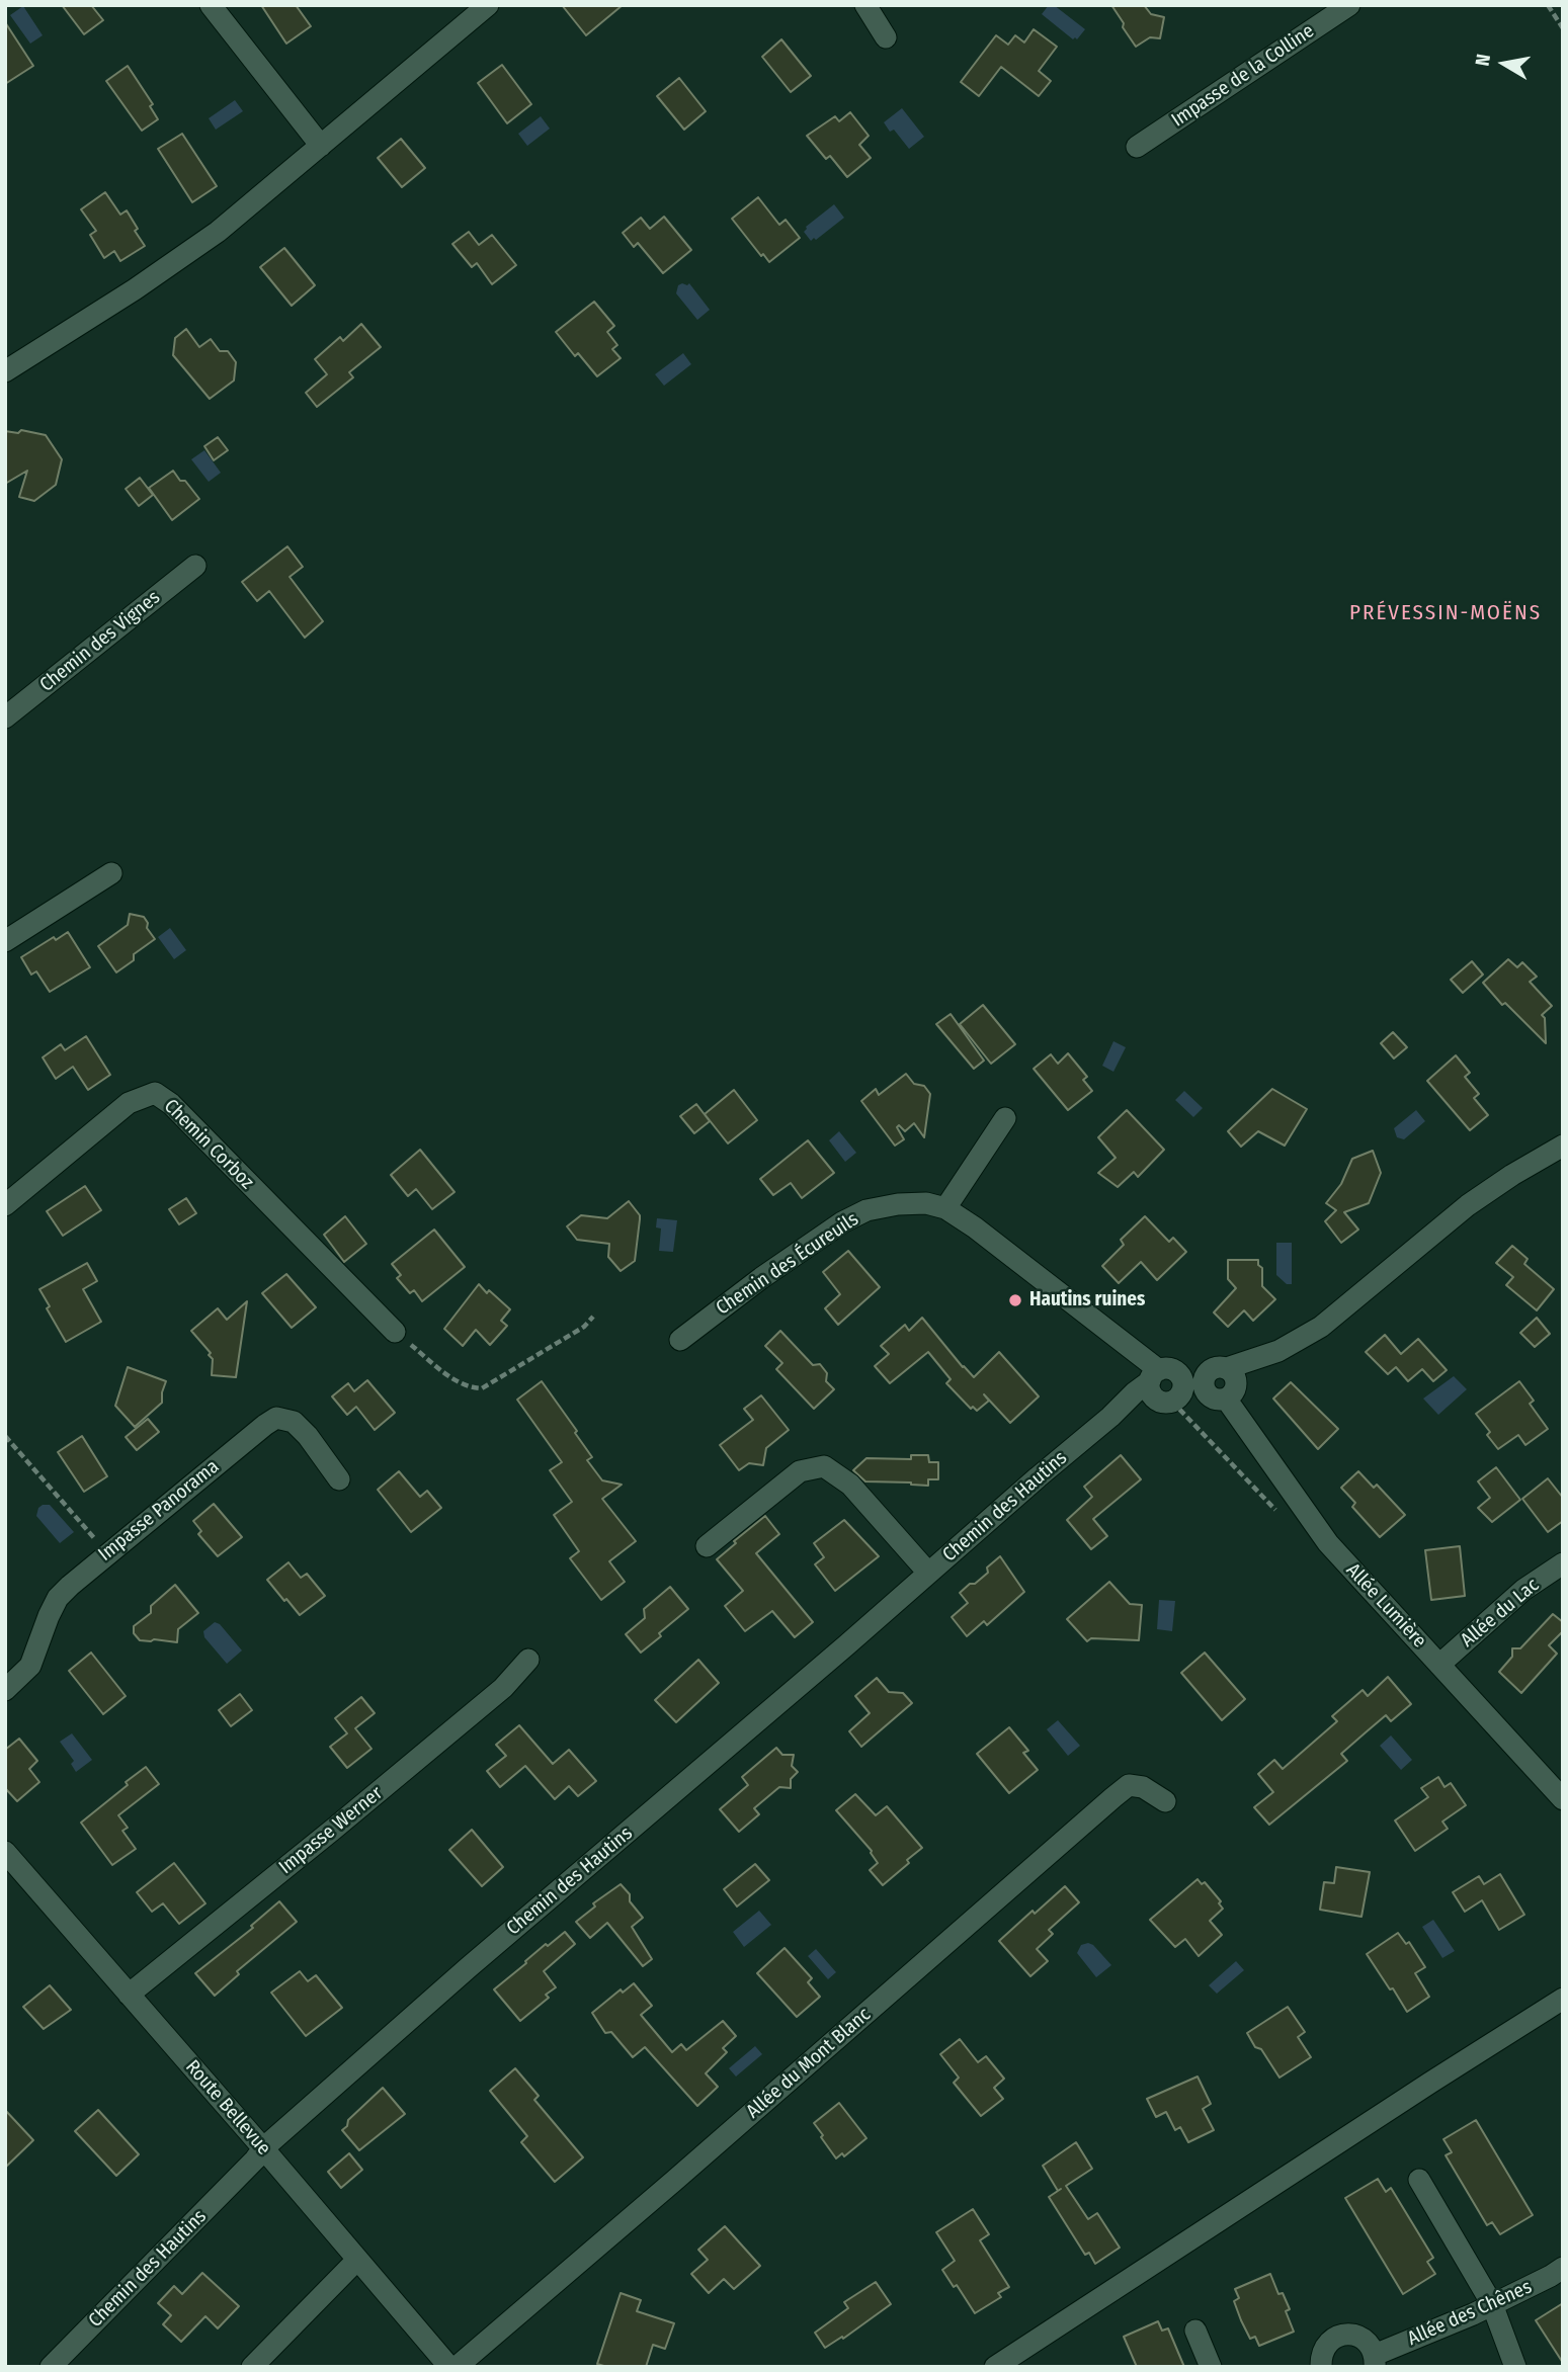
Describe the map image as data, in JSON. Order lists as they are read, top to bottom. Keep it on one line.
{"streets":{"street":["Impasse de la Colline","Chemin des Vignes","Chemin Corboz","Chemin des Écureuils","Chemin des Hautins","Impasse Panorama","Allée Lumière","Allée du Lac","Impasse Werner","Allée du Mont Blanc","Route Bellevue","Allée des Chênes"]},"crossings":[["Chemin des Écureuils","Chemin des Hautins"],["Chemin des Hautins","Allée Lumière"],["Chemin des Hautins","Route Bellevue"],["Allée Lumière","Allée du Lac"],["Impasse Werner","Route Bellevue"]],"districts":["PRÉVESSIN-MOËNS"],"places":["Hautins ruines"],"north":"left"}
